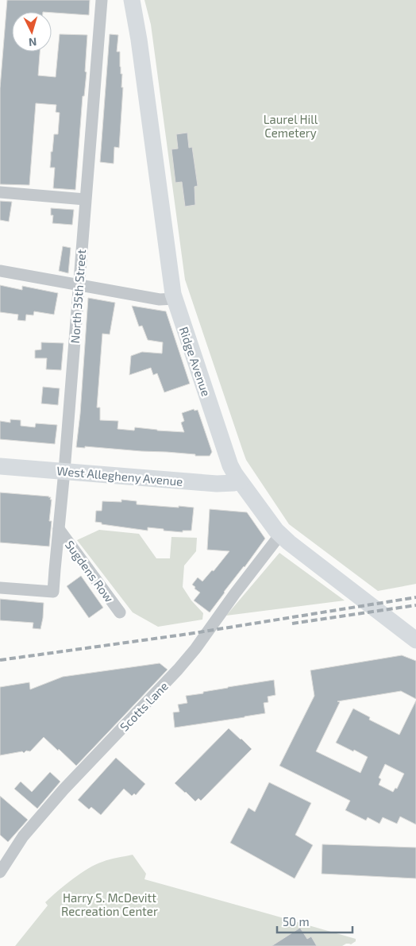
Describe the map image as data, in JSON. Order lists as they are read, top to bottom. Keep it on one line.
{"streets":{"main road":["Ridge Avenue","West Allegheny Avenue"],"street":["North 35th Street","Sugdens Row","Scotts Lane"]},"crossings":[["North 35th Street","West Allegheny Avenue"],["North 35th Street","Sugdens Row"],["Ridge Avenue","West Allegheny Avenue"],["Ridge Avenue","Scotts Lane"]],"parks":["Laurel Hill Cemetery","Harry S. McDevitt Recreation Center"],"scale_bar":"50 m","north":"bottom"}
